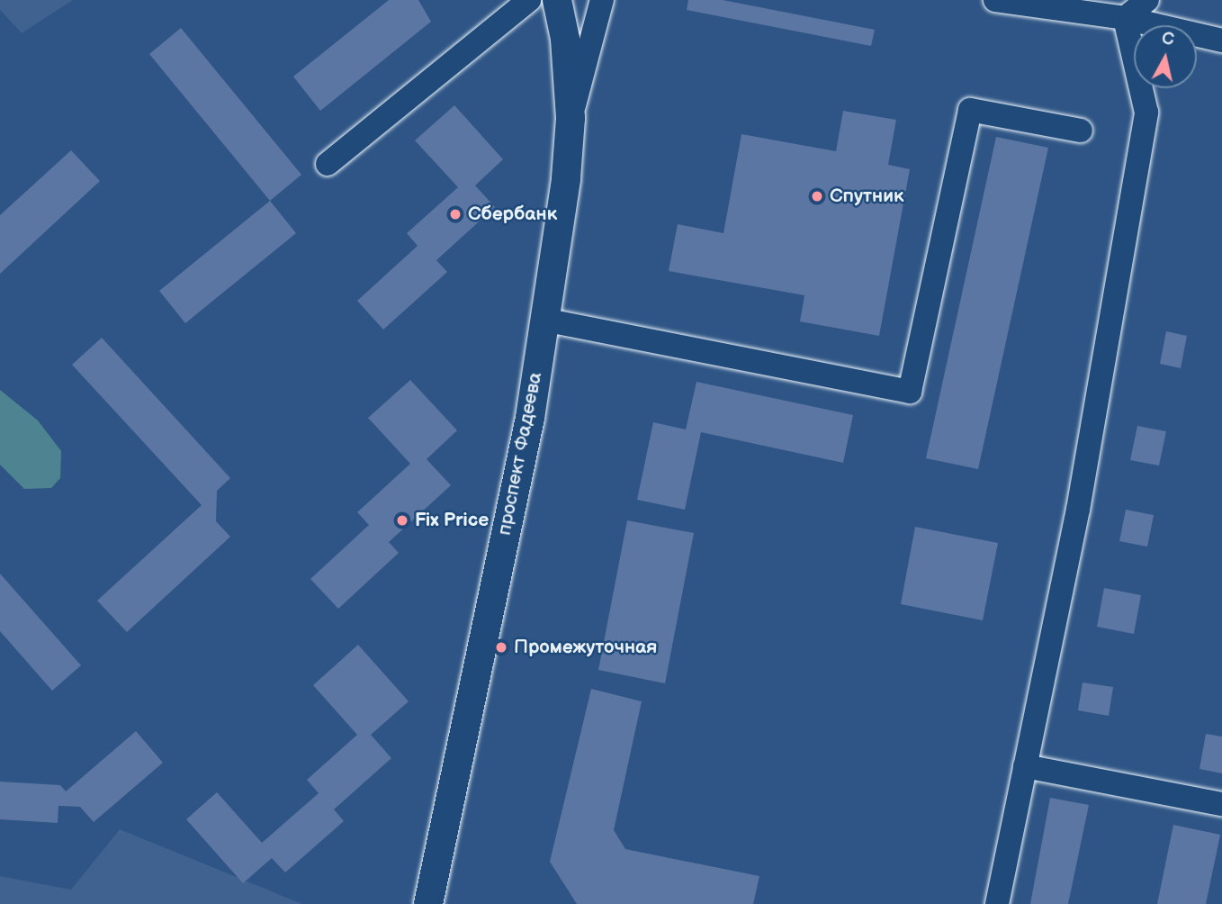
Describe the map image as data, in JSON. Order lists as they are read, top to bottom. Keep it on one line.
{"streets":{"street":["проспект Фадеева"]},"places":["Спутник","Сбербанк","Fix Price","Промежуточная"],"north":"top"}
